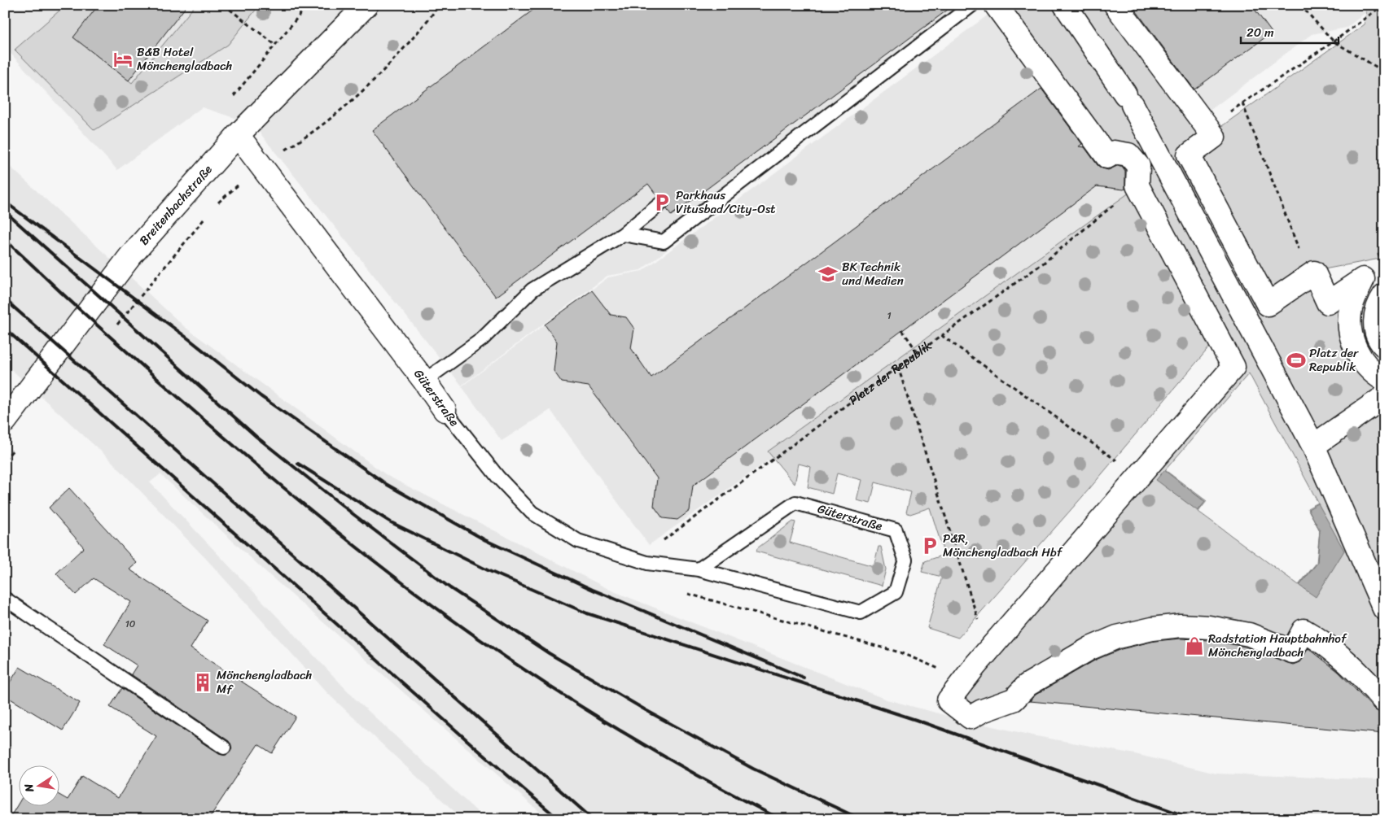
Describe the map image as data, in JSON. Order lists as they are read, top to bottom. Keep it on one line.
{"streets":{"street":["Breitenbachstraße","Güterstraße"],"path":["Platz der Republik"]},"crossings":[["Breitenbachstraße","Güterstraße"],["Platz der Republik","Güterstraße"]],"places":{"hotel":["B&B Hotel Mönchengladbach"],"parking":["Parkhaus Vitusbad/City-Ost","P&R, Mönchengladbach Hbf"],"school or university":["BK Technik und Medien"],"sports":["Platz der Republik"],"shop":["Radstation Hauptbahnhof Mönchengladbach"],"building":["Mönchengladbach Mf"]},"house_numbers":["1","10"],"scale_bar":"20 m","north":"left"}
